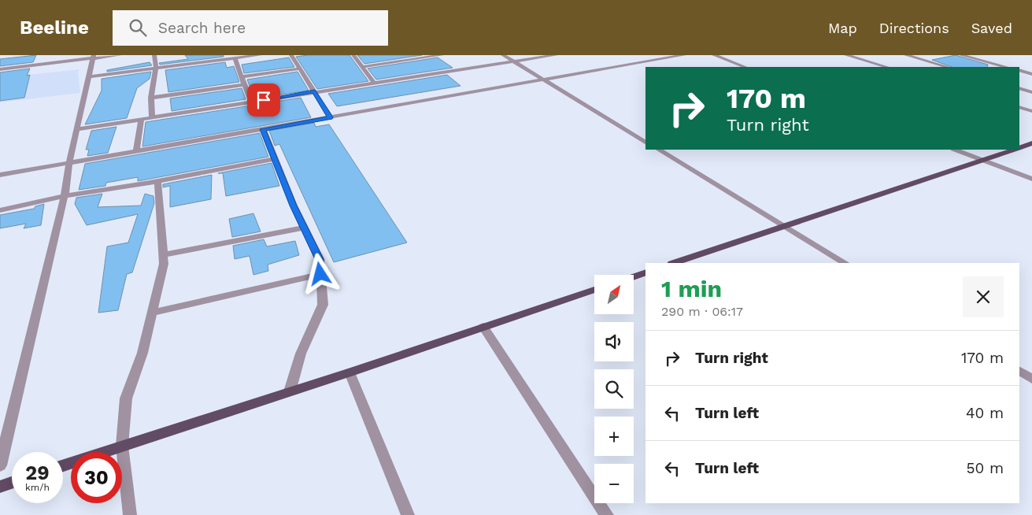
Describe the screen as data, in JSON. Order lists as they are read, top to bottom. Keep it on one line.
{"north":"top right","page":{"header":"Beeline","search":"Search here","nav":["Map","Directions","Saved"],"turn":["170 m","Turn right"],"heading":["1 min","290 m · 06:17"],"map_buttons":["+","−"],"list":[{"name":"Turn right","value":"170 m"},{"name":"Turn left","value":"40 m"},{"name":"Turn left","value":"50 m"}],"speed":"29 km/h","limit":"30"}}
